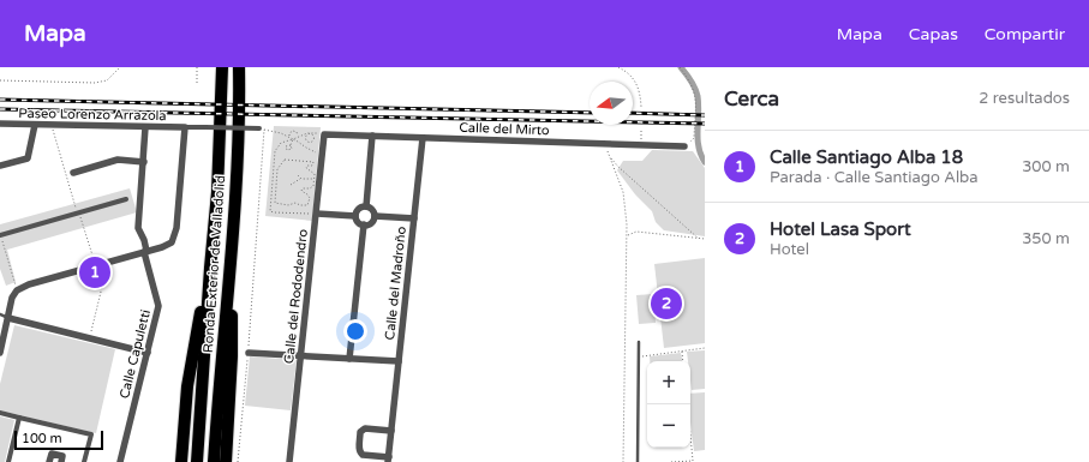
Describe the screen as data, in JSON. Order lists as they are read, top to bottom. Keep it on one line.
{"streets":{"highway":["Ronda Exterior de Valladolid"],"street":["Paseo Lorenzo Arrazola","Calle del Mirto","Calle del Madroño","Calle del Rododendro","Calle Capuletti"]},"crossings":[["Paseo Lorenzo Arrazola","Calle Capuletti"],["Calle del Mirto","Calle del Madroño"],["Calle del Mirto","Calle del Rododendro"]],"scale_bar":"100 m","north":"left","page":{"header":"Mapa","nav":["Mapa","Capas","Compartir"],"heading":["Cerca","2 resultados"],"list":[{"mark":"1","name":"Calle Santiago Alba 18","note":"Parada · Calle Santiago Alba","value":"300 m"},{"mark":"2","name":"Hotel Lasa Sport","note":"Hotel","value":"350 m"}],"pins":["1","2"],"map_buttons":["+","−"],"scale":"100 m"}}
